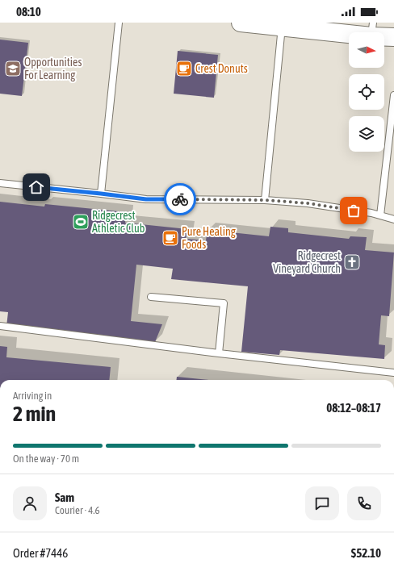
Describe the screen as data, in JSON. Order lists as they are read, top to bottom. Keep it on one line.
{"places":{"school or university":["Opportunities For Learning"],"cafe":["Crest Donuts","Pure Healing Foods"],"sports":["Ridgecrest Athletic Club"],"church":["Ridgecrest Vineyard Church"]},"north":"right","page":{"status":"08:10","heading":["2 min","Arriving in","08:12–08:17"],"panel":["Sam","Courier · 4.6","Order #7446","$52.10"],"bar":"On the way · 70 m"}}
